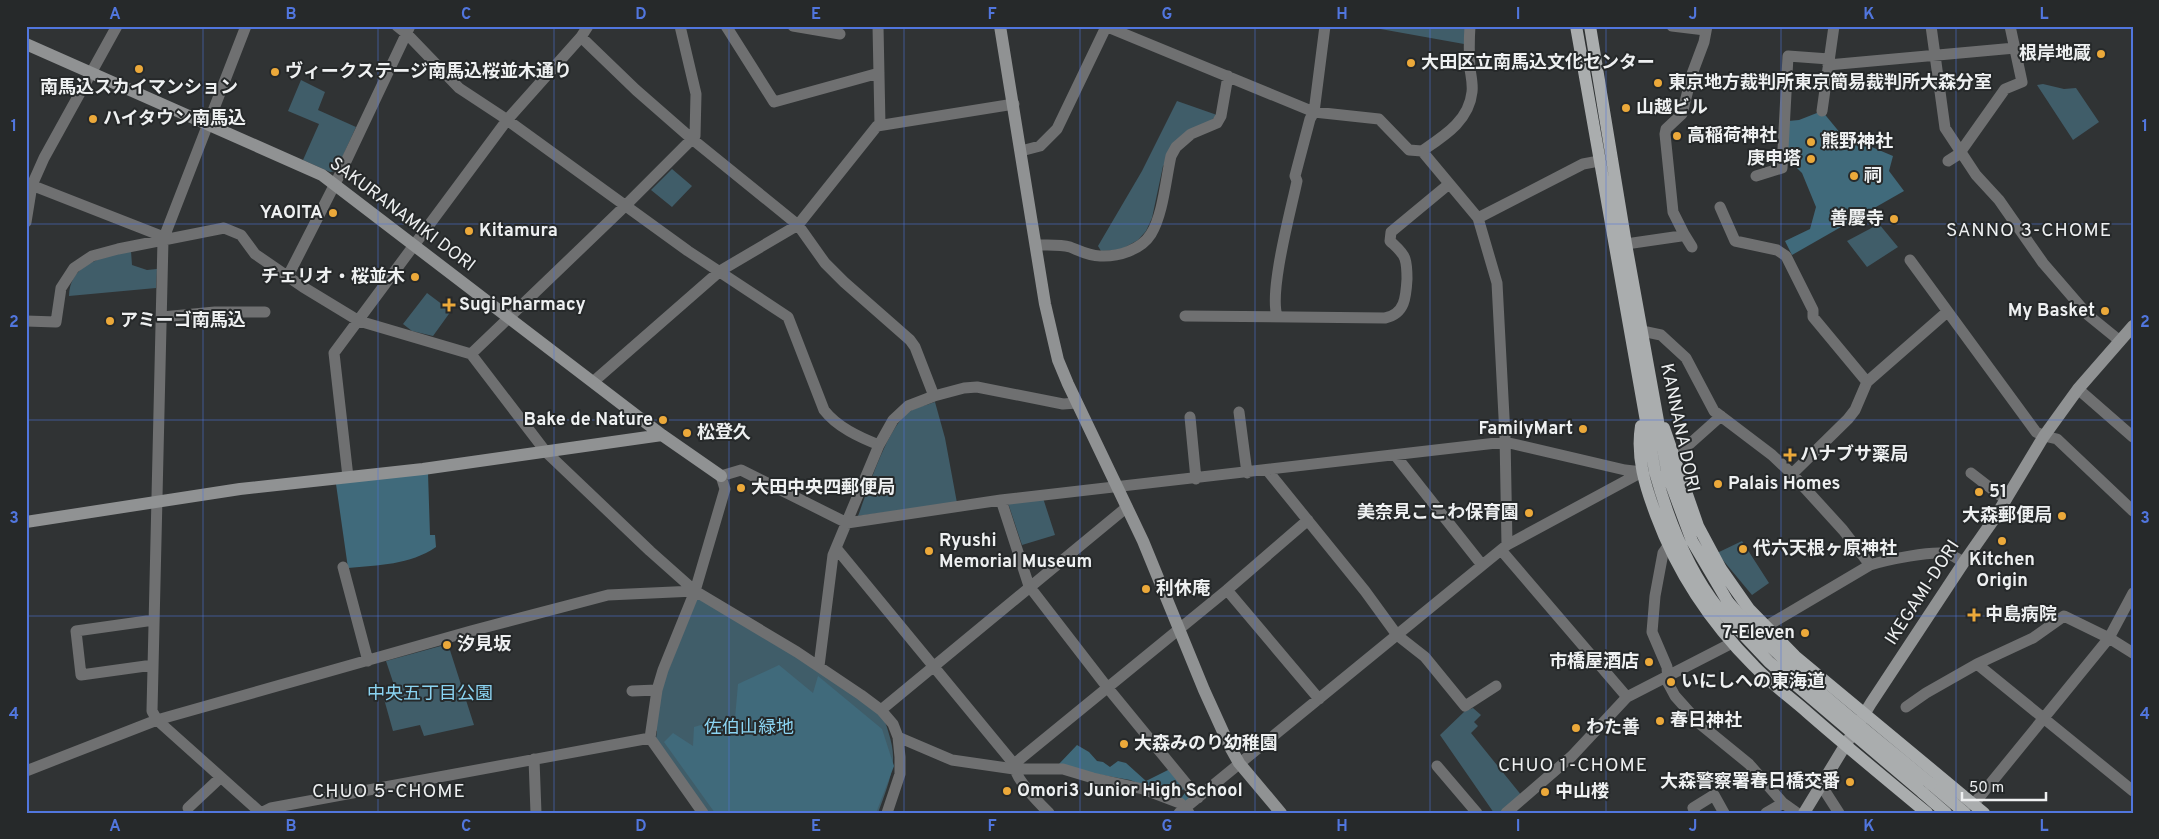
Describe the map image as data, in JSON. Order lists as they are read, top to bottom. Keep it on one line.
{"streets":{"main road":["KANNANA DORI"],"street":["SAKURANAMIKI DORI","IKEGAMI-DORI"]},"districts":["SANNO 3-CHOME","CHUO 1-CHOME","CHUO 5-CHOME"],"parks":["中央五丁目公園","佐伯山緑地"],"places":{"other":["根岸地蔵","大田区立南馬込文化センター","南馬込スカイマンション","ヴィークステージ南馬込桜並木通り","東京地方裁判所東京簡易裁判所大森分室","山越ビル","ハイタウン南馬込","高稲荷神社","熊野神社","庚申塔","祠","YAOITA","善慶寺","Kitamura","チェリオ・桜並木","My Basket","アミーゴ南馬込","Bake de Nature","FamilyMart","松登久","Palais Homes","大田中央四郵便局","51","美奈見ここわ保育園","大森郵便局","Kitchen Origin","代六天根ヶ原神社","Ryushi Memorial Museum","利休庵","7-Eleven","汐見坂","市橋屋酒店","いにしへの東海道","春日神社","わた善","大森みのり幼稚園","大森警察署春日橋交番","Omori3 Junior High School","中山楼"],"health":["Sugi Pharmacy","ハナブサ薬局","中島病院"]},"scale_bar":"50 m","grid":{"columns":["A","B","C","D","E","F","G","H","I","J","K","L"],"rows":["1","2","3","4"]}}
